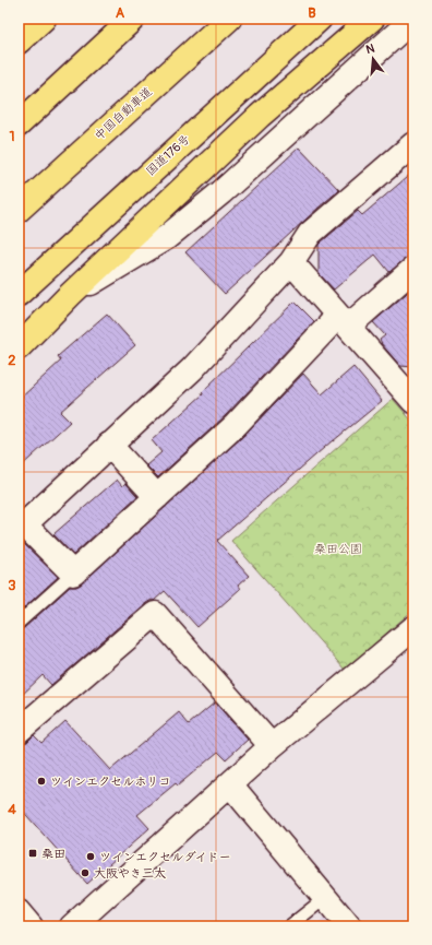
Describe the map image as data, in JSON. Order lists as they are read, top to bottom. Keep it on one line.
{"streets":{"highway":["中国自動車道","国道176号"]},"parks":["桑田公園"],"places":{"other":["ツインエクセルホリコ","ツインエクセルダイドー","大阪やき三太"],"transit":["桑田"]},"north":"top","grid":{"columns":["A","B"],"rows":["1","2","3","4"]}}
